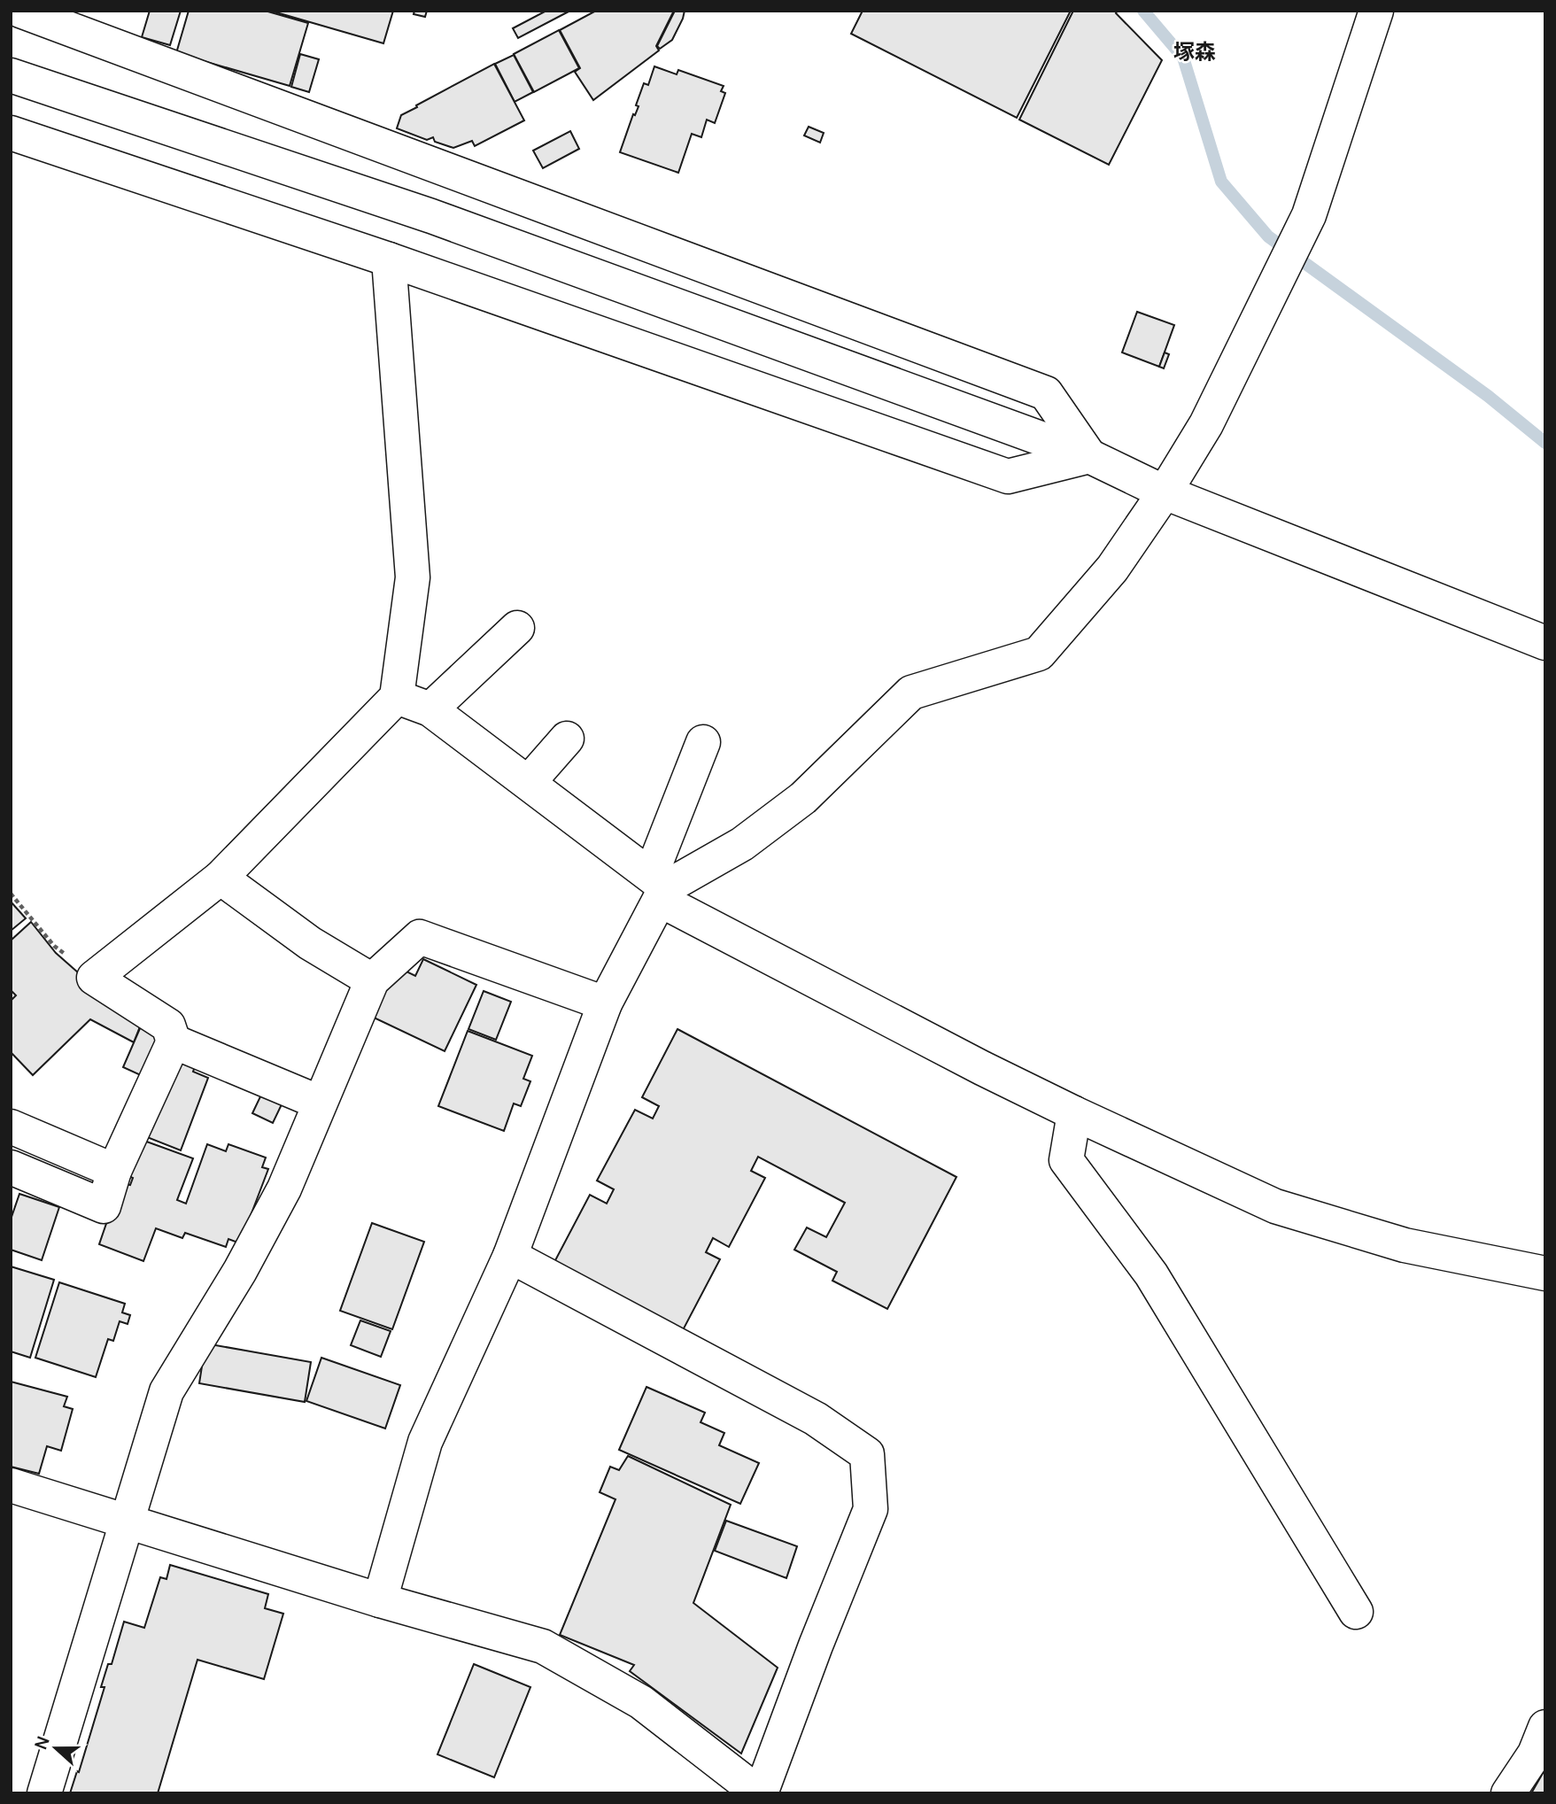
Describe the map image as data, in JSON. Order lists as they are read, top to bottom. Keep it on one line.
{"districts":["塚森"],"north":"left"}
